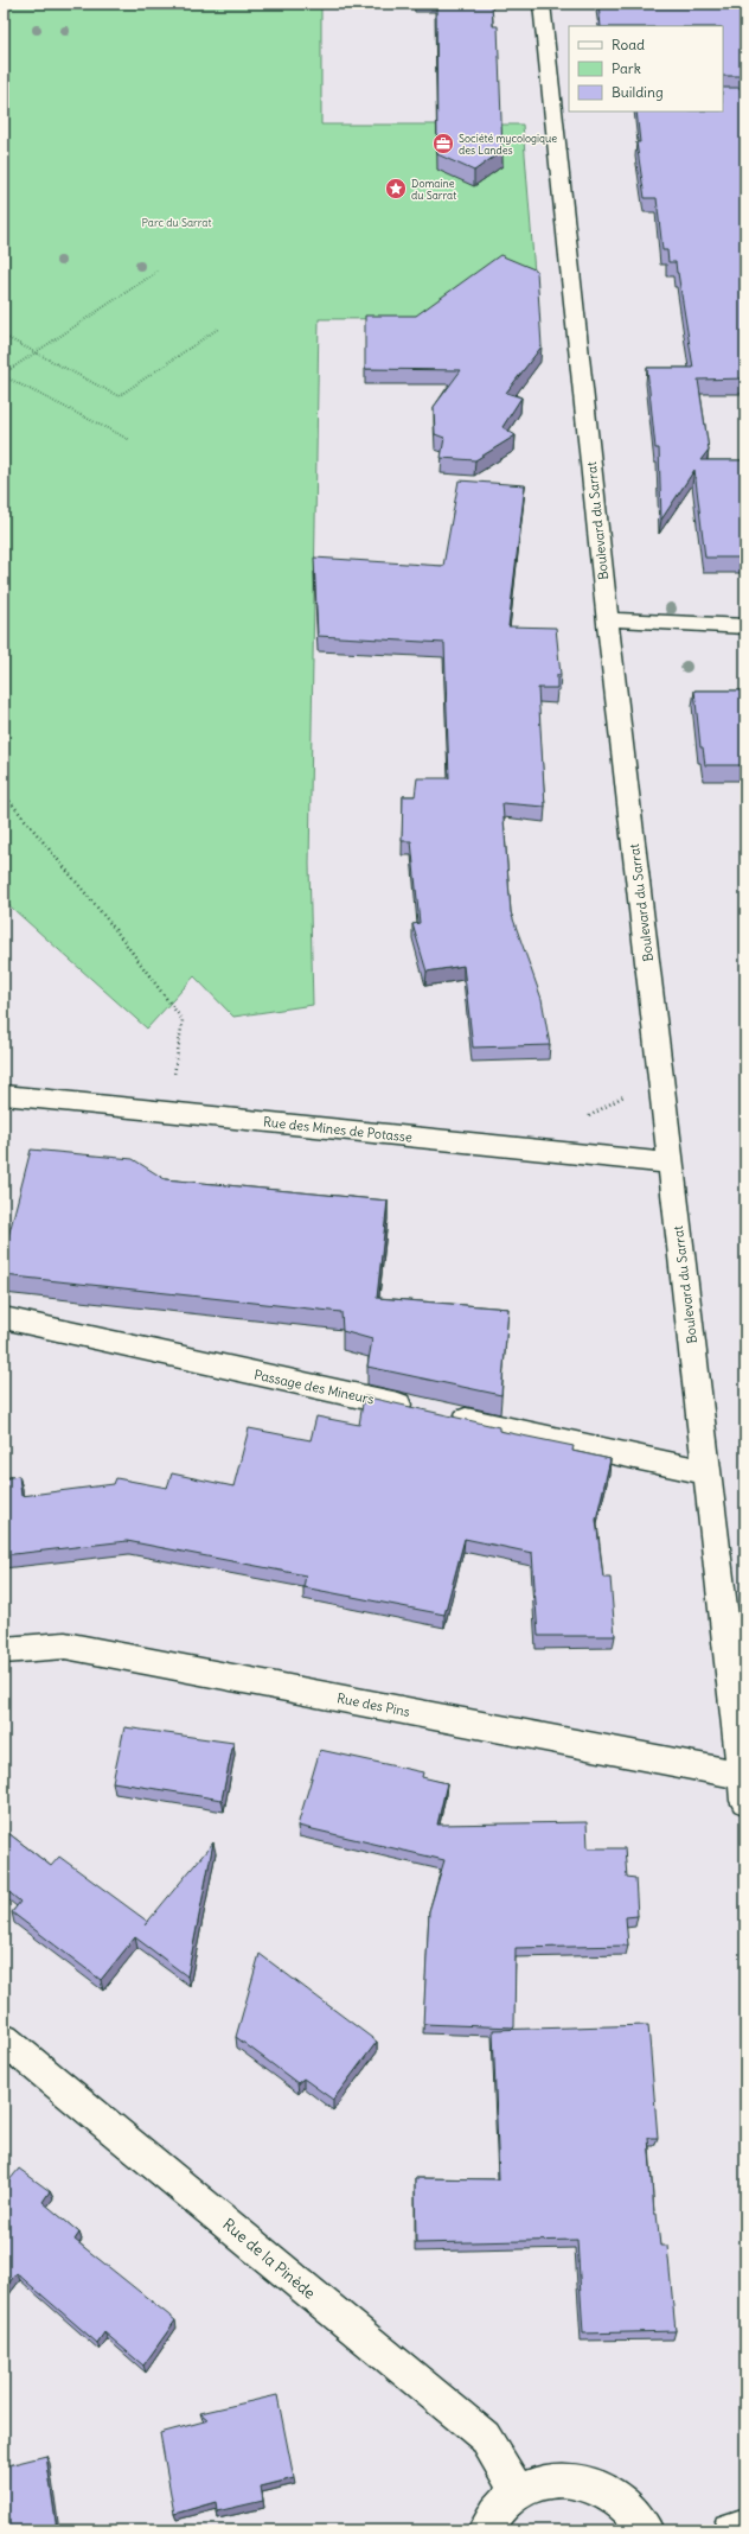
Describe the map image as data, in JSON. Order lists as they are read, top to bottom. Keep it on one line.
{"streets":{"street":["Boulevard du Sarrat","Rue des Mines de Potasse","Passage des Mineurs","Rue des Pins","Rue de la Pinède"]},"crossings":[["Boulevard du Sarrat","Rue des Mines de Potasse"],["Boulevard du Sarrat","Passage des Mineurs"],["Boulevard du Sarrat","Rue des Pins"]],"parks":["Parc du Sarrat"],"places":{"office":["Société mycologique des Landes"],"place":["Domaine du Sarrat"]},"legend":["Road","Park","Building"]}
